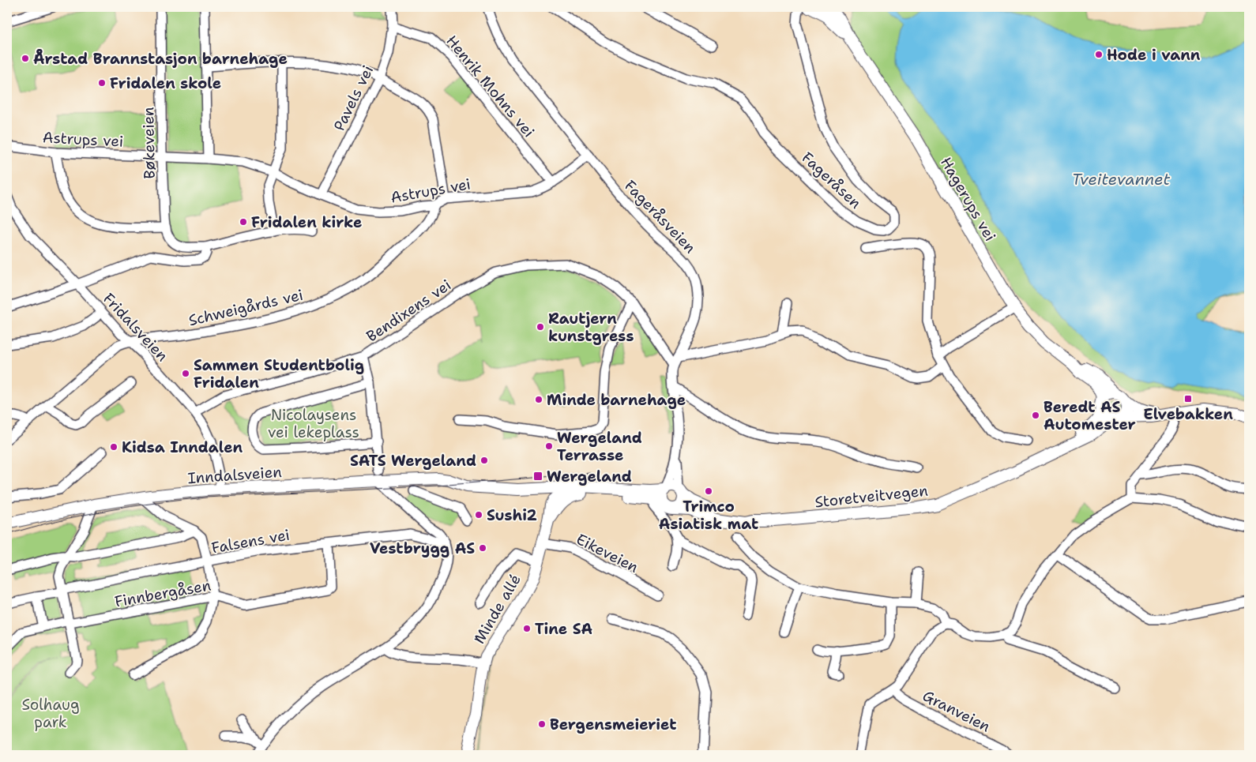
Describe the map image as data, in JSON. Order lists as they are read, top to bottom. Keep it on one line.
{"streets":{"main road":["Hagerups vei","Inndalsveien","Storetveitvegen","Minde allé"],"street":["Henrik Mohns vei","Pavels vei","Astrups vei","Bøkeveien","Fageråsen","Fageråsveien","Schweigårds vei","Bendixens vei","Fridalsveien","Falsens vei","Eikeveien","Finnbergåsen","Granveien"]},"crossings":[["Henrik Mohns vei","Pavels vei"],["Henrik Mohns vei","Astrups vei"],["Pavels vei","Astrups vei"],["Astrups vei","Bøkeveien"],["Astrups vei","Fageråsveien"],["Astrups vei","Schweigårds vei"],["Hagerups vei","Storetveitvegen"],["Fageråsveien","Bendixens vei"],["Fageråsveien","Storetveitvegen"],["Fageråsveien","Minde allé"],["Schweigårds vei","Fridalsveien"],["Bendixens vei","Fridalsveien"],["Fridalsveien","Inndalsveien"],["Inndalsveien","Minde allé"],["Storetveitvegen","Minde allé"],["Falsens vei","Finnbergåsen"],["Eikeveien","Minde allé"]],"water":["Tveitevannet"],"parks":["Nicolaysens vei lekeplass","Solhaug park"],"places":{"other":["Hode i vann","Årstad Brannstasjon barnehage","Fridalen skole","Fridalen kirke","Rautjern kunstgress","Sammen Studentbolig Fridalen","Minde barnehage","Beredt AS Automester","Wergeland Terrasse","Kidsa Inndalen","SATS Wergeland","Trimco Asiatisk mat","Sushi2","Vestbrygg AS","Tine SA","Bergensmeieriet"],"transit":["Elvebakken","Wergeland"]}}
